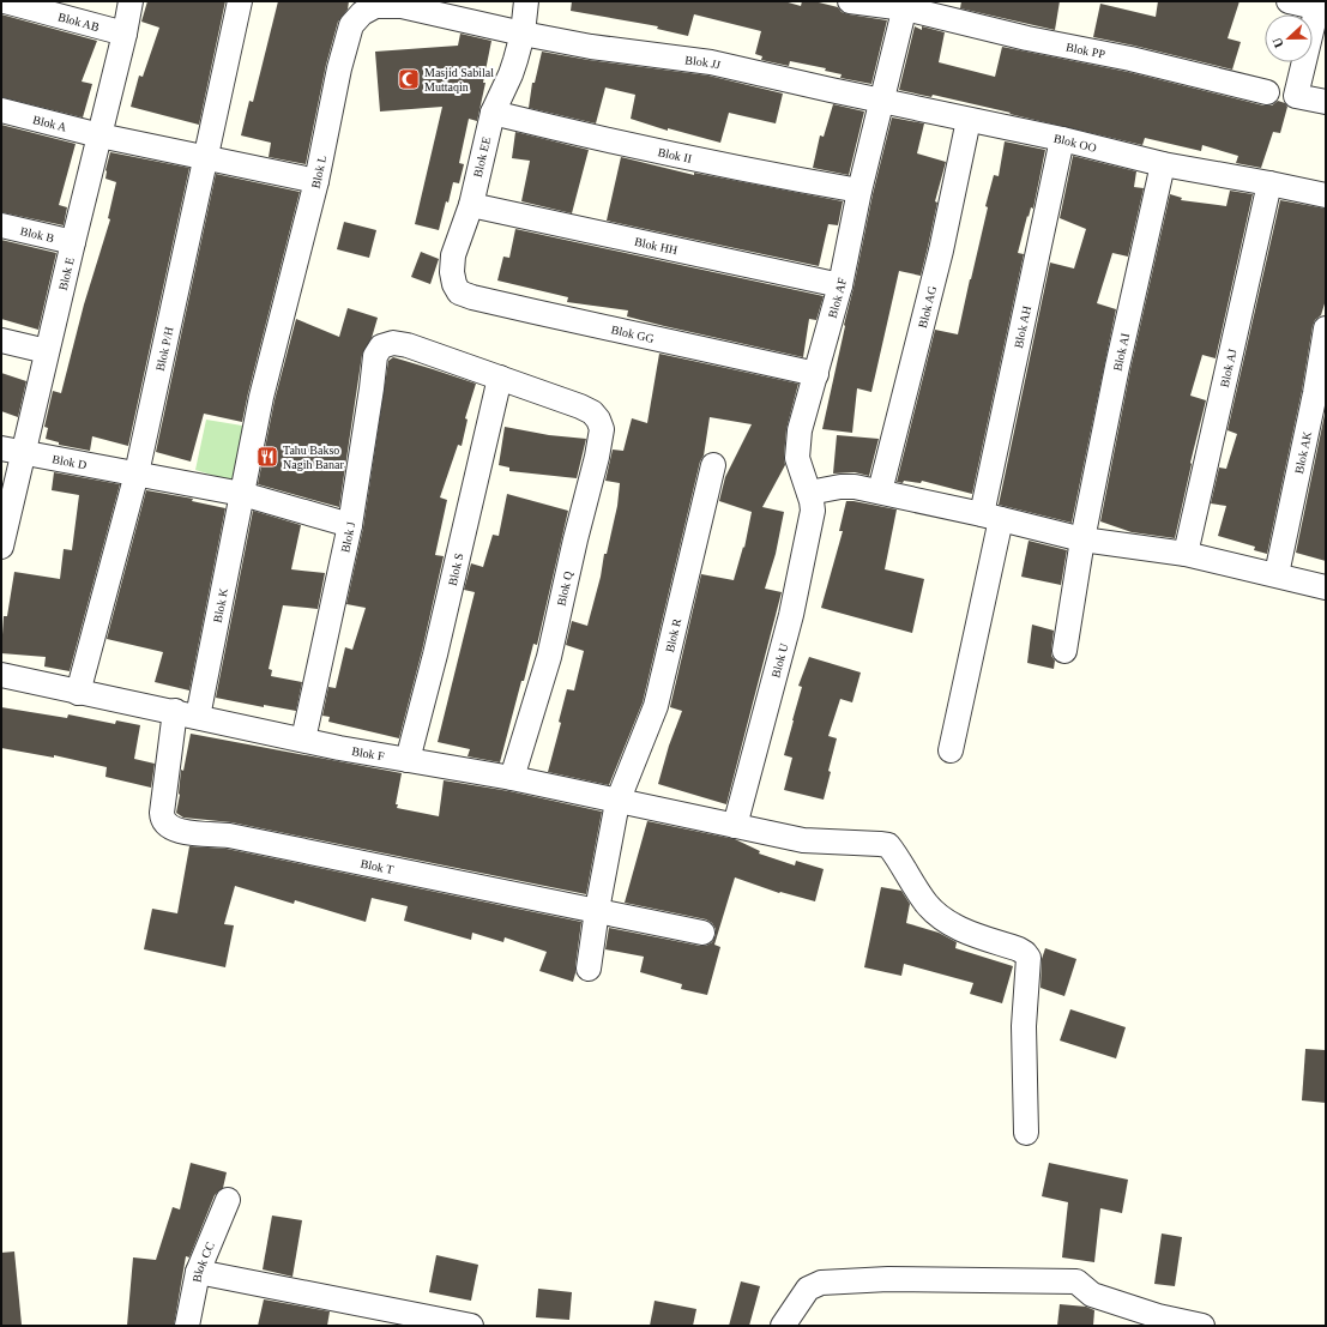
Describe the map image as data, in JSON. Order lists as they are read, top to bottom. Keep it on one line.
{"streets":{"street":["Blok AB","Blok PP","Blok JJ","Blok A","Blok OO","Blok II","Blok EE","Blok L","Blok B","Blok HH","Blok E","Blok AF","Blok AG","Blok AH","Blok GG","Blok P/H","Blok AI","Blok AJ","Blok AK","Blok D","Blok J","Blok S","Blok Q","Blok K","Blok R","Blok U","Blok F","Blok T","Blok CC"]},"crossings":[["Blok AB","Blok E"],["Blok PP","Blok AF"],["Blok JJ","Blok OO"],["Blok JJ","Blok EE"],["Blok JJ","Blok L"],["Blok JJ","Blok AF"],["Blok A","Blok L"],["Blok A","Blok E"],["Blok A","Blok P/H"],["Blok OO","Blok AF"],["Blok OO","Blok AG"],["Blok OO","Blok AH"],["Blok OO","Blok AI"],["Blok OO","Blok AJ"],["Blok II","Blok EE"],["Blok II","Blok AF"],["Blok EE","Blok L"],["Blok EE","Blok HH"],["Blok EE","Blok GG"],["Blok L","Blok D"],["Blok L","Blok K"],["Blok B","Blok E"],["Blok HH","Blok AF"],["Blok E","Blok D"],["Blok AF","Blok GG"],["Blok AF","Blok U"],["Blok P/H","Blok D"],["Blok P/H","Blok F"],["Blok D","Blok J"],["Blok D","Blok K"],["Blok J","Blok Q"],["Blok J","Blok F"],["Blok S","Blok Q"],["Blok S","Blok F"],["Blok Q","Blok F"],["Blok K","Blok F"],["Blok R","Blok F"],["Blok R","Blok T"],["Blok U","Blok F"],["Blok F","Blok T"]],"places":{"mosque":["Masjid Sabilal Muttaqin"],"restaurant":["Tahu Bakso Nagih Banar"]},"north":"left"}
